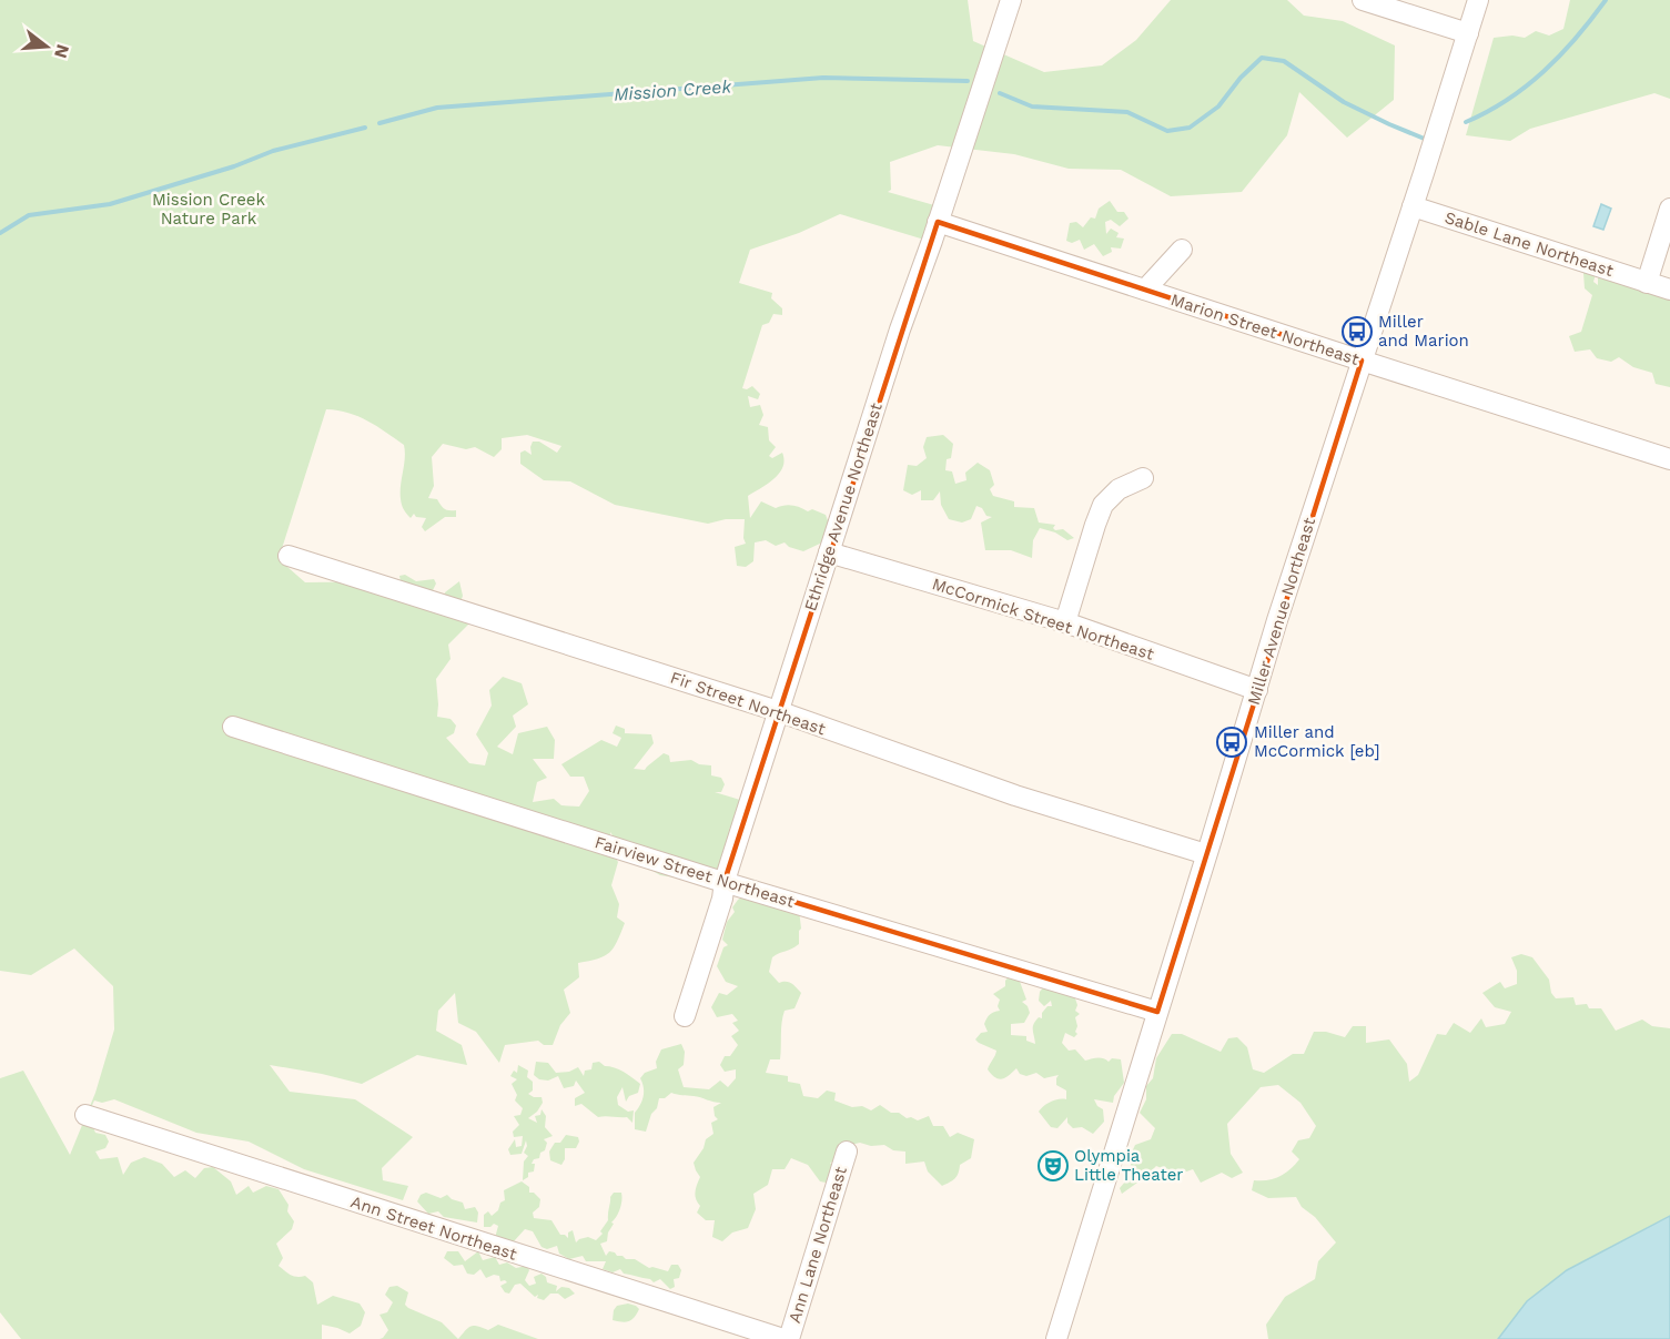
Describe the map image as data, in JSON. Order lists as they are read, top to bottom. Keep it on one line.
{"streets":{"street":["Sable Lane Northeast","Marion Street Northeast","Ethridge Avenue Northeast","Miller Avenue Northeast","McCormick Street Northeast","Fir Street Northeast","Fairview Street Northeast","Ann Street Northeast","Ann Lane Northeast"]},"crossings":[["Sable Lane Northeast","Miller Avenue Northeast"],["Marion Street Northeast","Ethridge Avenue Northeast"],["Marion Street Northeast","Miller Avenue Northeast"],["Ethridge Avenue Northeast","McCormick Street Northeast"],["Ethridge Avenue Northeast","Fir Street Northeast"],["Ethridge Avenue Northeast","Fairview Street Northeast"],["Miller Avenue Northeast","McCormick Street Northeast"],["Miller Avenue Northeast","Fir Street Northeast"],["Miller Avenue Northeast","Fairview Street Northeast"]],"water":["Mission Creek"],"parks":["Mission Creek Nature Park"],"places":{"bus stop":["Miller and Marion","Miller and McCormick [eb]"],"theatre":["Olympia Little Theater"]},"north":"right"}
